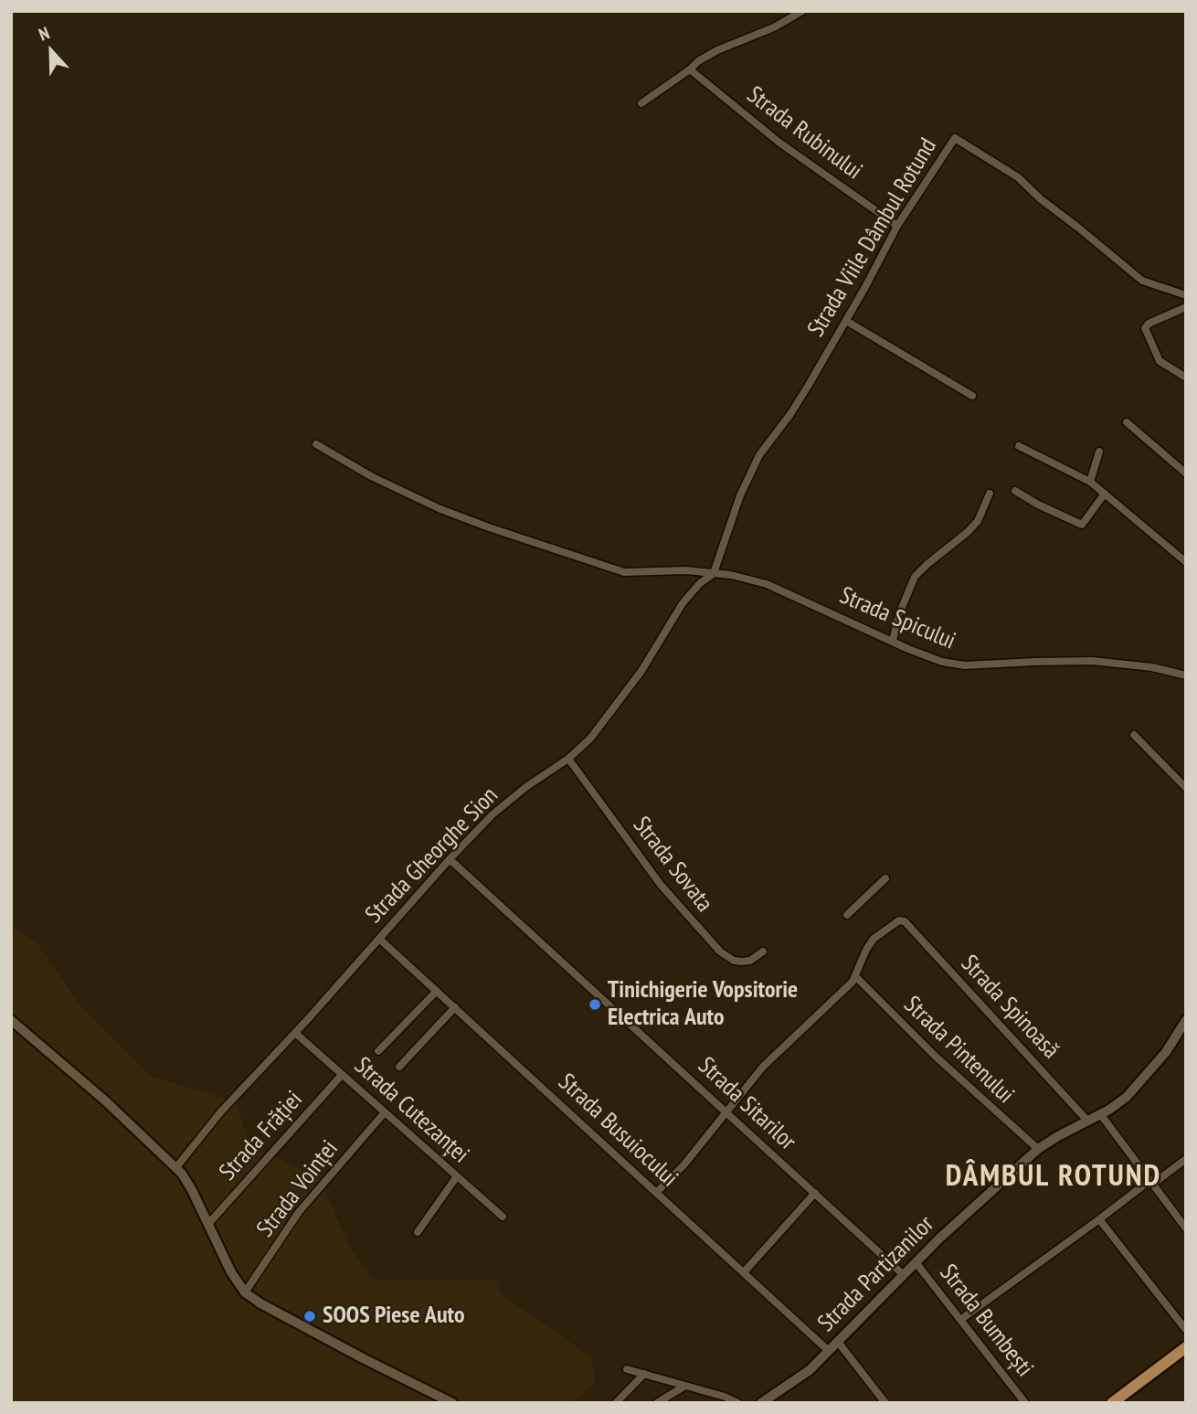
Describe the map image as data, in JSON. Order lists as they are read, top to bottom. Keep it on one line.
{"streets":{"street":["Strada Rubinului","Strada Viile Dâmbul Rotund","Strada Spicului","Strada Gheorghe Sion","Strada Sovata","Strada Spinoasă","Strada Pintenului","Strada Sitarilor","Strada Cutezanței","Strada Busuiocului","Strada Frăției","Strada Voinței","Strada Partizanilor","Strada Bumbești"]},"crossings":[["Strada Rubinului","Strada Viile Dâmbul Rotund"],["Strada Viile Dâmbul Rotund","Strada Spicului"],["Strada Viile Dâmbul Rotund","Strada Gheorghe Sion"],["Strada Spicului","Strada Gheorghe Sion"],["Strada Gheorghe Sion","Strada Sovata"],["Strada Gheorghe Sion","Strada Sitarilor"],["Strada Gheorghe Sion","Strada Cutezanței"],["Strada Gheorghe Sion","Strada Busuiocului"],["Strada Spinoasă","Strada Pintenului"],["Strada Spinoasă","Strada Partizanilor"],["Strada Pintenului","Strada Partizanilor"],["Strada Sitarilor","Strada Partizanilor"],["Strada Cutezanței","Strada Frăției"],["Strada Cutezanței","Strada Voinței"],["Strada Busuiocului","Strada Partizanilor"],["Strada Partizanilor","Strada Bumbești"]],"districts":["DÂMBUL ROTUND"],"places":["Tinichigerie Vopsitorie Electrica Auto","SOOS Piese Auto"],"north":"top"}
